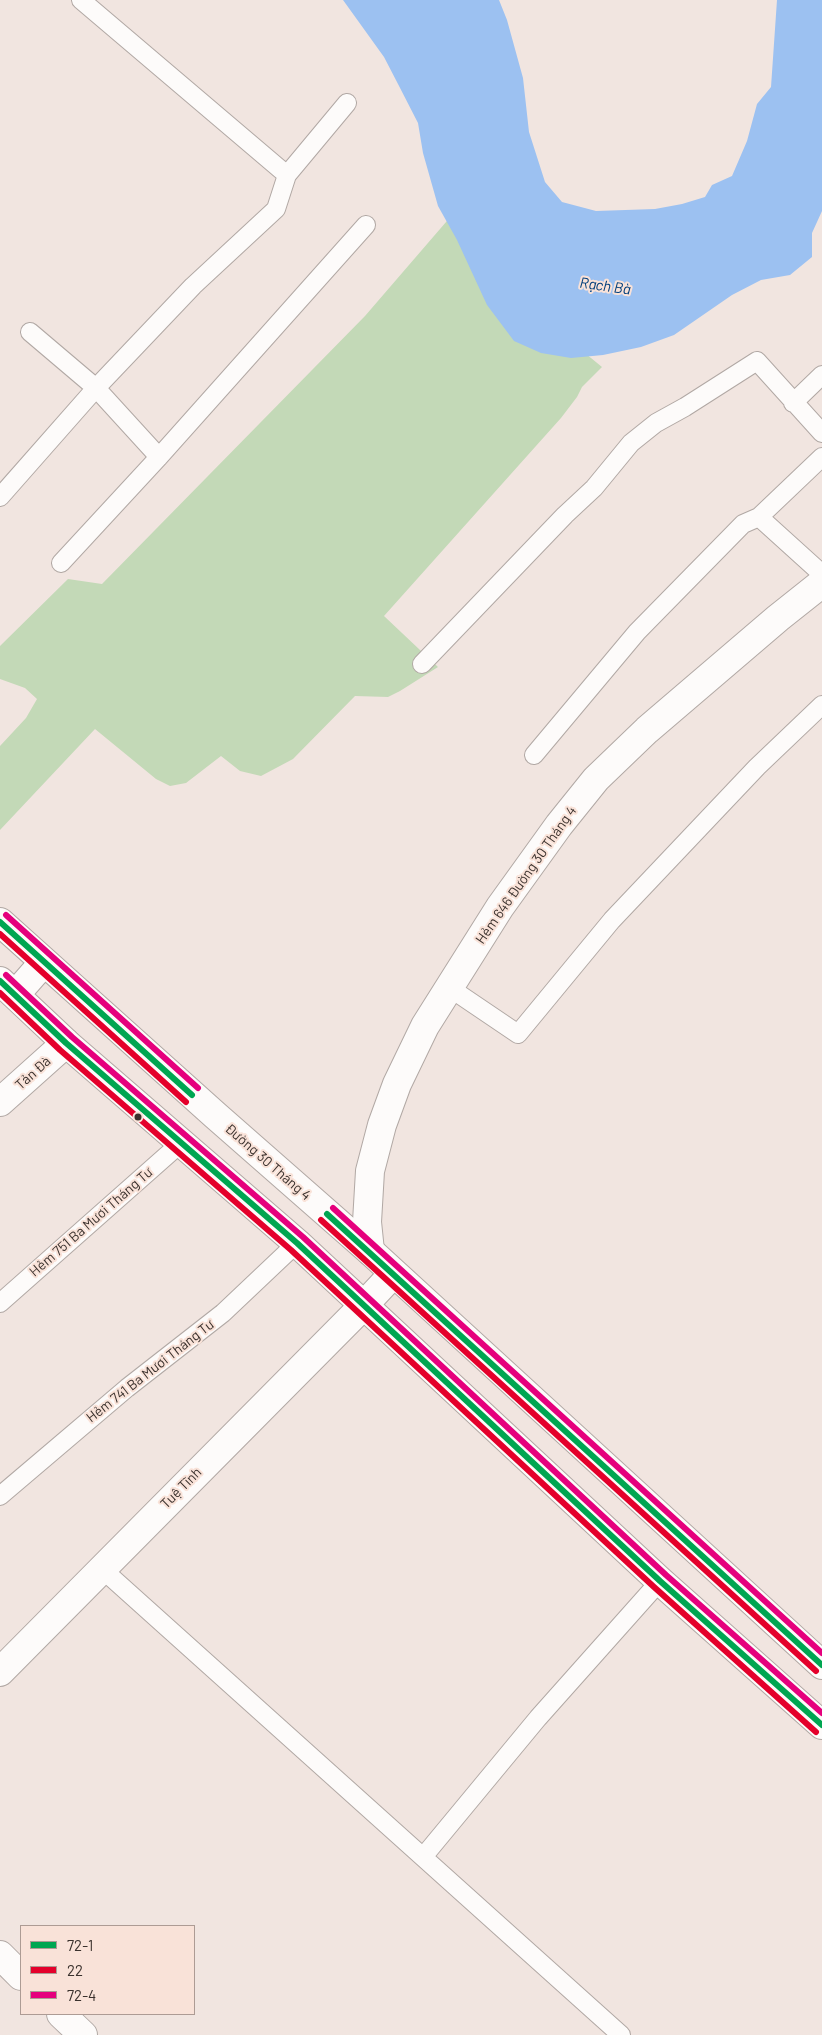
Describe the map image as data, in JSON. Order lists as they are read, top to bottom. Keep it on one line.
{"streets":{"main road":["Hẻm 646 Đường 30 Tháng 4","Tản Đà","Đường 30 Tháng 4","Tuệ Tĩnh"],"lane":["Hẻm 751 Ba Mươi Tháng Tư","Hẻm 741 Ba Mươi Tháng Tư"]},"crossings":[["Hẻm 646 Đường 30 Tháng 4","Đường 30 Tháng 4"],["Đường 30 Tháng 4","Tuệ Tĩnh"]],"water":["Rạch Bà"],"lines":["transit line 72-4","transit line 72-1","transit line 22"],"legend":["72-1","22","72-4"]}
